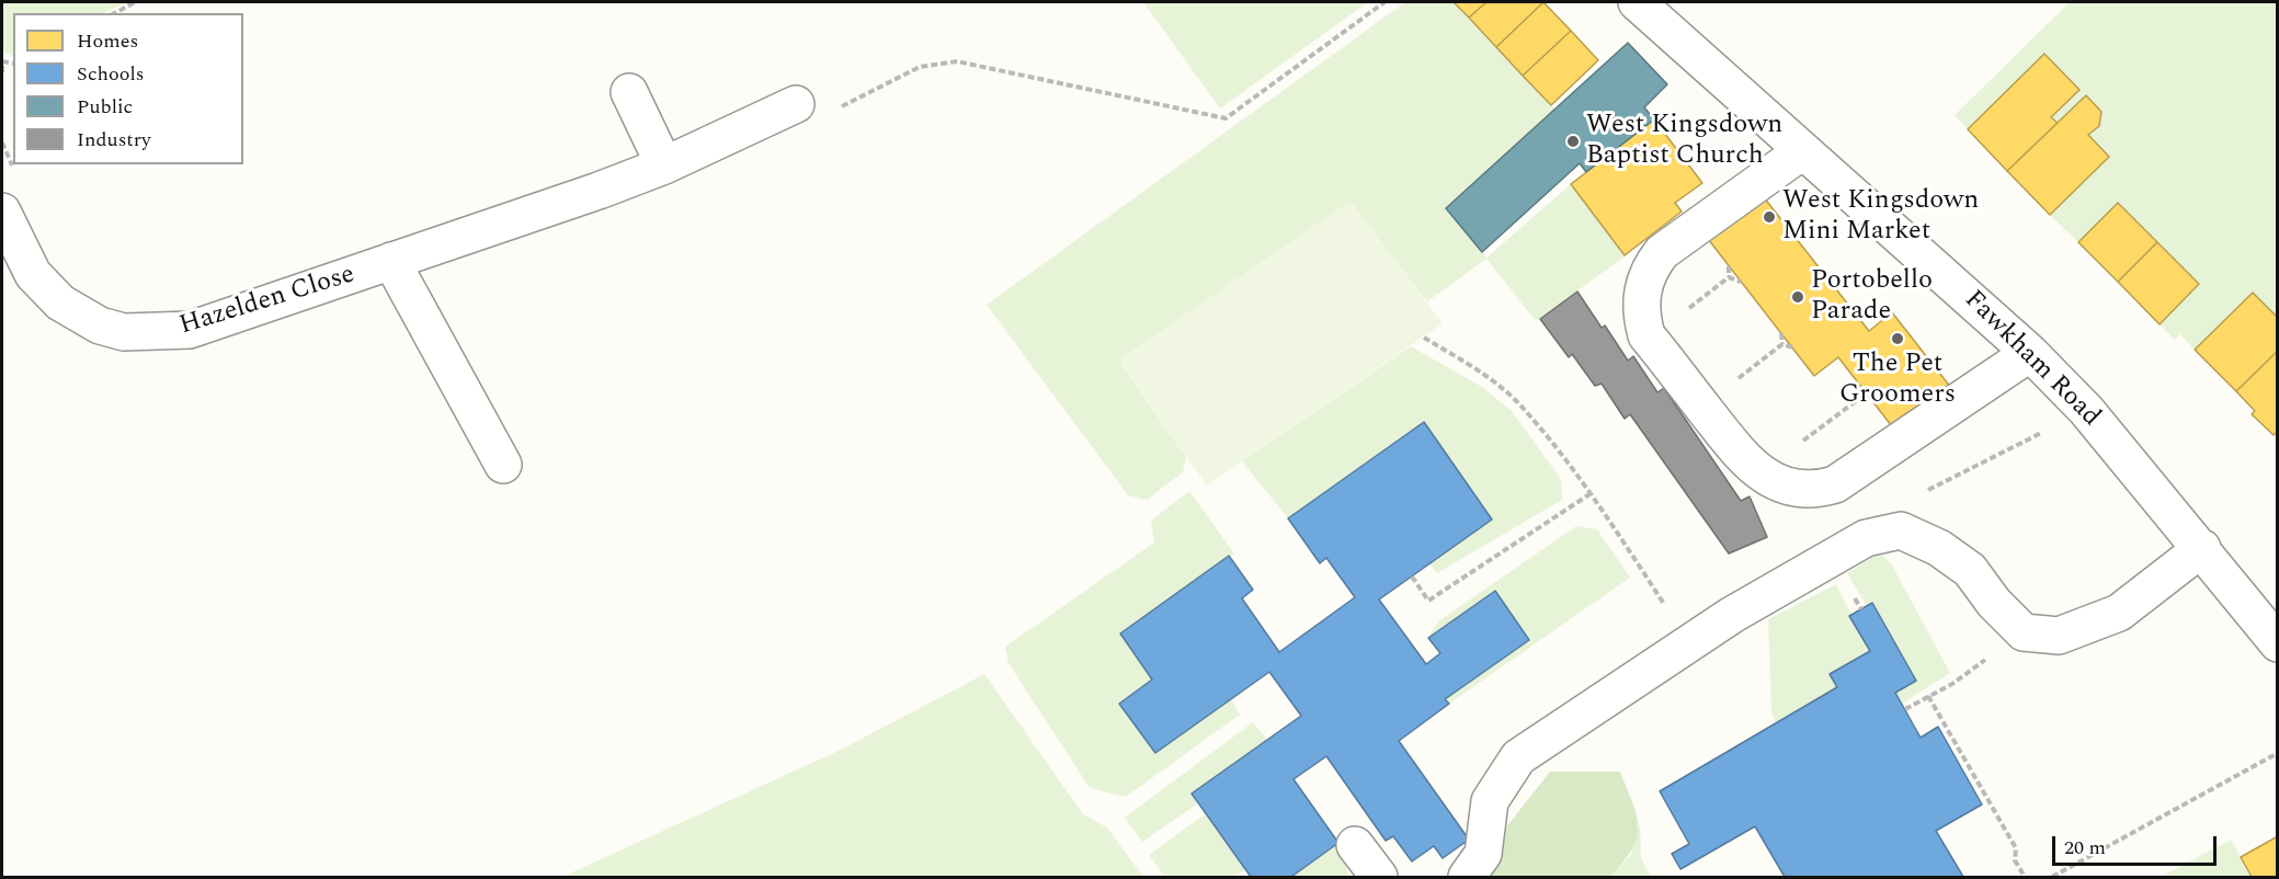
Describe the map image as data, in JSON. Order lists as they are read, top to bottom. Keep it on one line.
{"streets":{"street":["Hazelden Close","Fawkham Road"]},"places":["West Kingsdown Baptist Church","West Kingsdown Mini Market","Portobello Parade","The Pet Groomers"],"legend":["Homes","Schools","Public","Industry"],"scale_bar":"20 m"}
